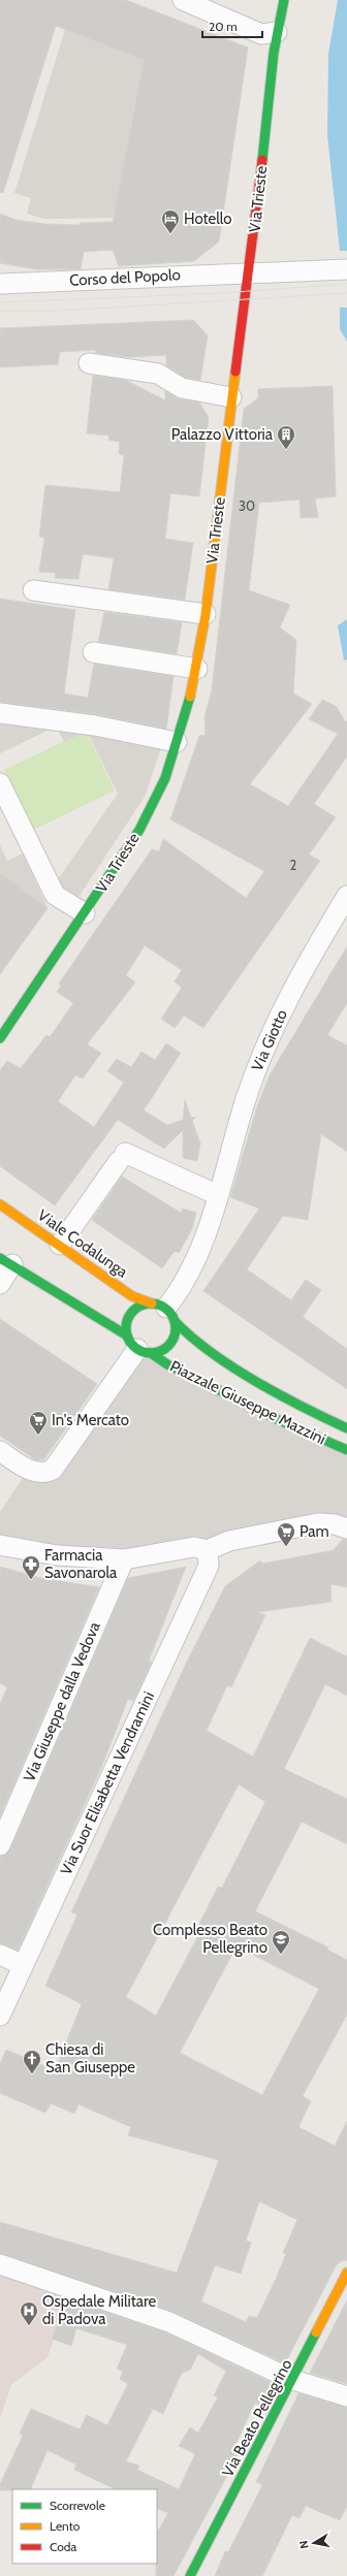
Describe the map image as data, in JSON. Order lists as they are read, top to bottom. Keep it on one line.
{"streets":{"street":["Via Trieste","Corso del Popolo","Via Giotto","Viale Codalunga","Piazzale Giuseppe Mazzini","Via Giuseppe dalla Vedova","Via Suor Elisabetta Vendramini","Via Beato Pellegrino"]},"crossings":[["Via Trieste","Corso del Popolo"],["Via Giotto","Viale Codalunga"],["Via Giotto","Piazzale Giuseppe Mazzini"],["Viale Codalunga","Piazzale Giuseppe Mazzini"]],"places":{"hotel":["Hotello"],"building":["Palazzo Vittoria"],"supermarket":["In's Mercato","Pam"],"pharmacy":["Farmacia Savonarola"],"school or university":["Complesso Beato Pellegrino"],"church":["Chiesa di San Giuseppe"],"hospital":["Ospedale Militare di Padova"]},"house_numbers":["30","2"],"legend":["Scorrevole","Lento","Coda"],"scale_bar":"20 m","north":"left"}
